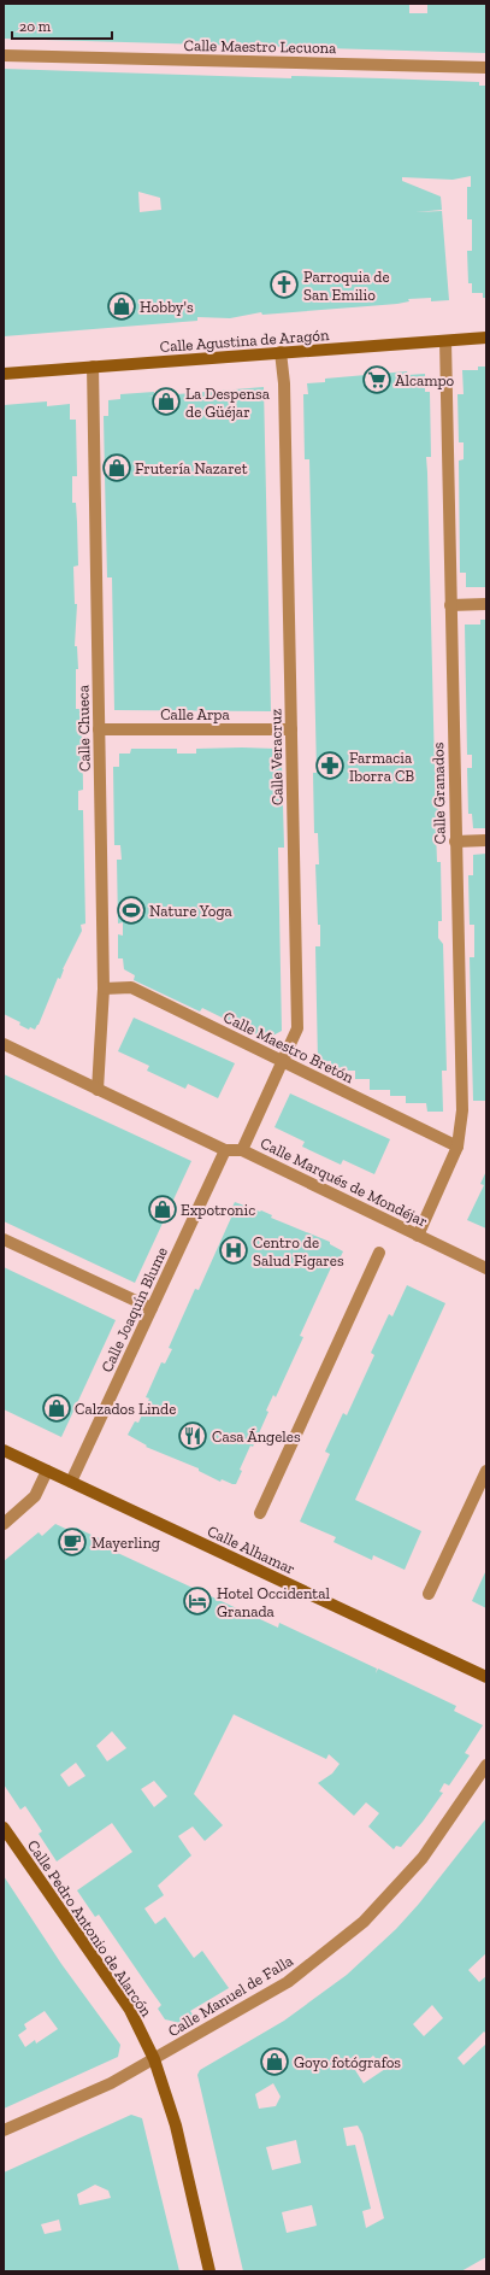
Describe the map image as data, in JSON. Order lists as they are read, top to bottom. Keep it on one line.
{"streets":{"main road":["Calle Agustina de Aragón","Calle Alhamar","Calle Pedro Antonio de Alarcón"],"street":["Calle Maestro Lecuona","Calle Arpa","Calle Chueca","Calle Veracruz","Calle Granados","Calle Maestro Bretón","Calle Marqués de Mondéjar","Calle Joaquín Blume","Calle Manuel de Falla"]},"crossings":[["Calle Agustina de Aragón","Calle Chueca"],["Calle Agustina de Aragón","Calle Veracruz"],["Calle Agustina de Aragón","Calle Granados"],["Calle Arpa","Calle Chueca"],["Calle Arpa","Calle Veracruz"],["Calle Chueca","Calle Maestro Bretón"],["Calle Chueca","Calle Marqués de Mondéjar"],["Calle Veracruz","Calle Maestro Bretón"],["Calle Veracruz","Calle Marqués de Mondéjar"],["Calle Granados","Calle Maestro Bretón"],["Calle Granados","Calle Marqués de Mondéjar"],["Calle Marqués de Mondéjar","Calle Joaquín Blume"],["Calle Joaquín Blume","Calle Alhamar"],["Calle Pedro Antonio de Alarcón","Calle Manuel de Falla"]],"places":{"church":["Parroquia de San Emilio"],"shop":["Hobby's","La Despensa de Güéjar","Frutería Nazaret","Expotronic","Calzados Linde","Goyo fotógrafos"],"supermarket":["Alcampo"],"pharmacy":["Farmacia Iborra CB"],"sports":["Nature Yoga"],"hospital":["Centro de Salud Fígares"],"restaurant":["Casa Ángeles"],"cafe":["Mayerling"],"hotel":["Hotel Occidental Granada"]},"scale_bar":"20 m"}
